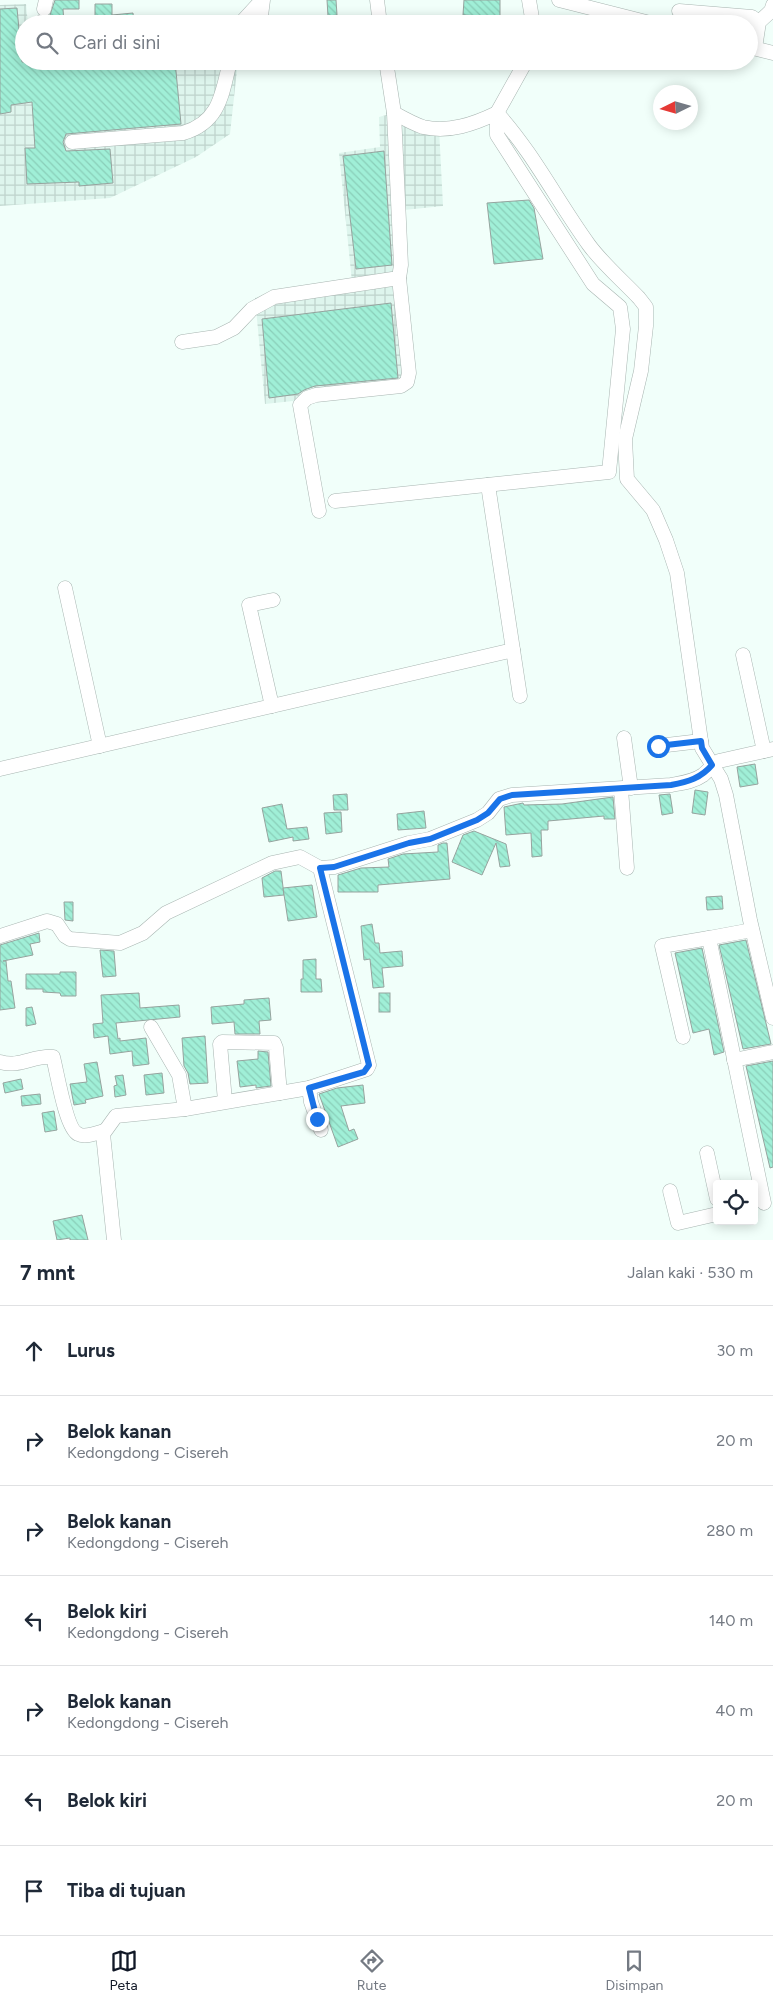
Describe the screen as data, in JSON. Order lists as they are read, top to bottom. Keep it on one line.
{"north":"left","page":{"search":"Cari di sini","heading":["7 mnt","Jalan kaki · 530 m"],"list":[["Lurus","30 m"],["Belok kanan","Kedongdong - Cisereh","20 m"],["Belok kanan","Kedongdong - Cisereh","280 m"],["Belok kiri","Kedongdong - Cisereh","140 m"],["Belok kanan","Kedongdong - Cisereh","40 m"],["Belok kiri","20 m"],"Tiba di tujuan"],"nav":["Peta","Rute","Disimpan"]}}
